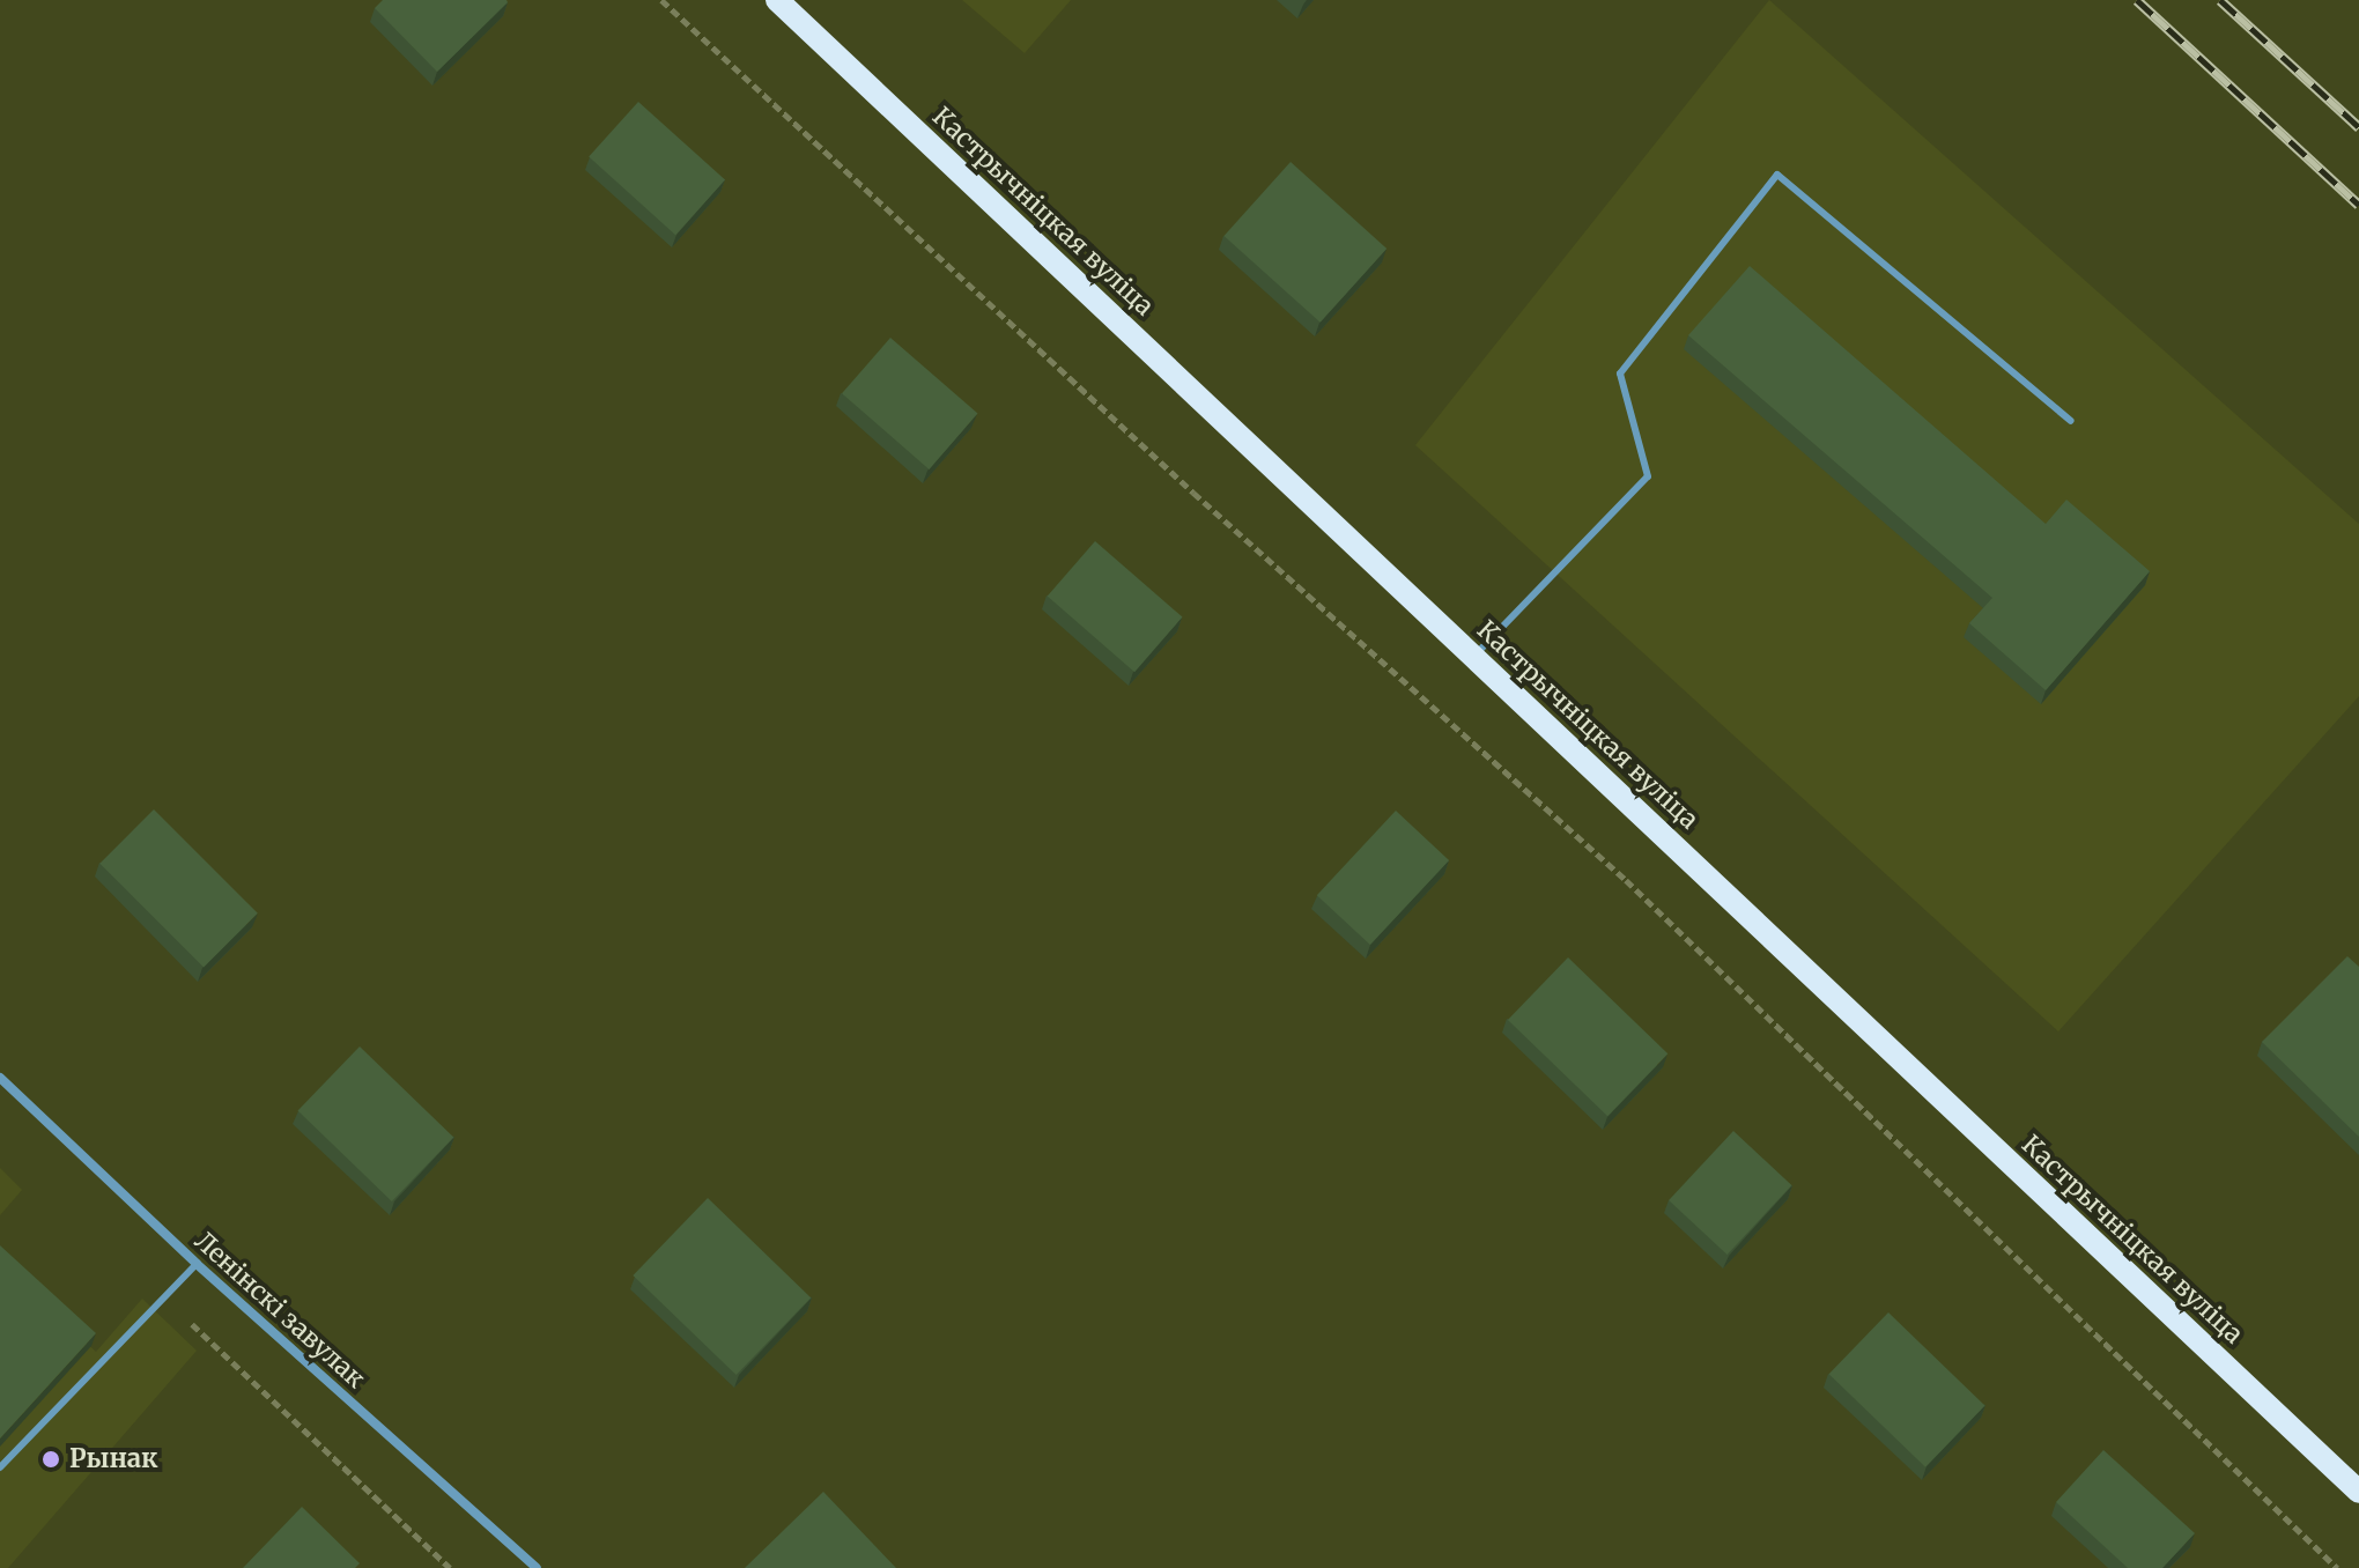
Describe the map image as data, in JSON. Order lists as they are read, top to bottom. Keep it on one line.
{"streets":{"main road":["Кастрычніцкая вуліца"],"street":["Ленінскі завулак"]},"places":["Рынак"]}
